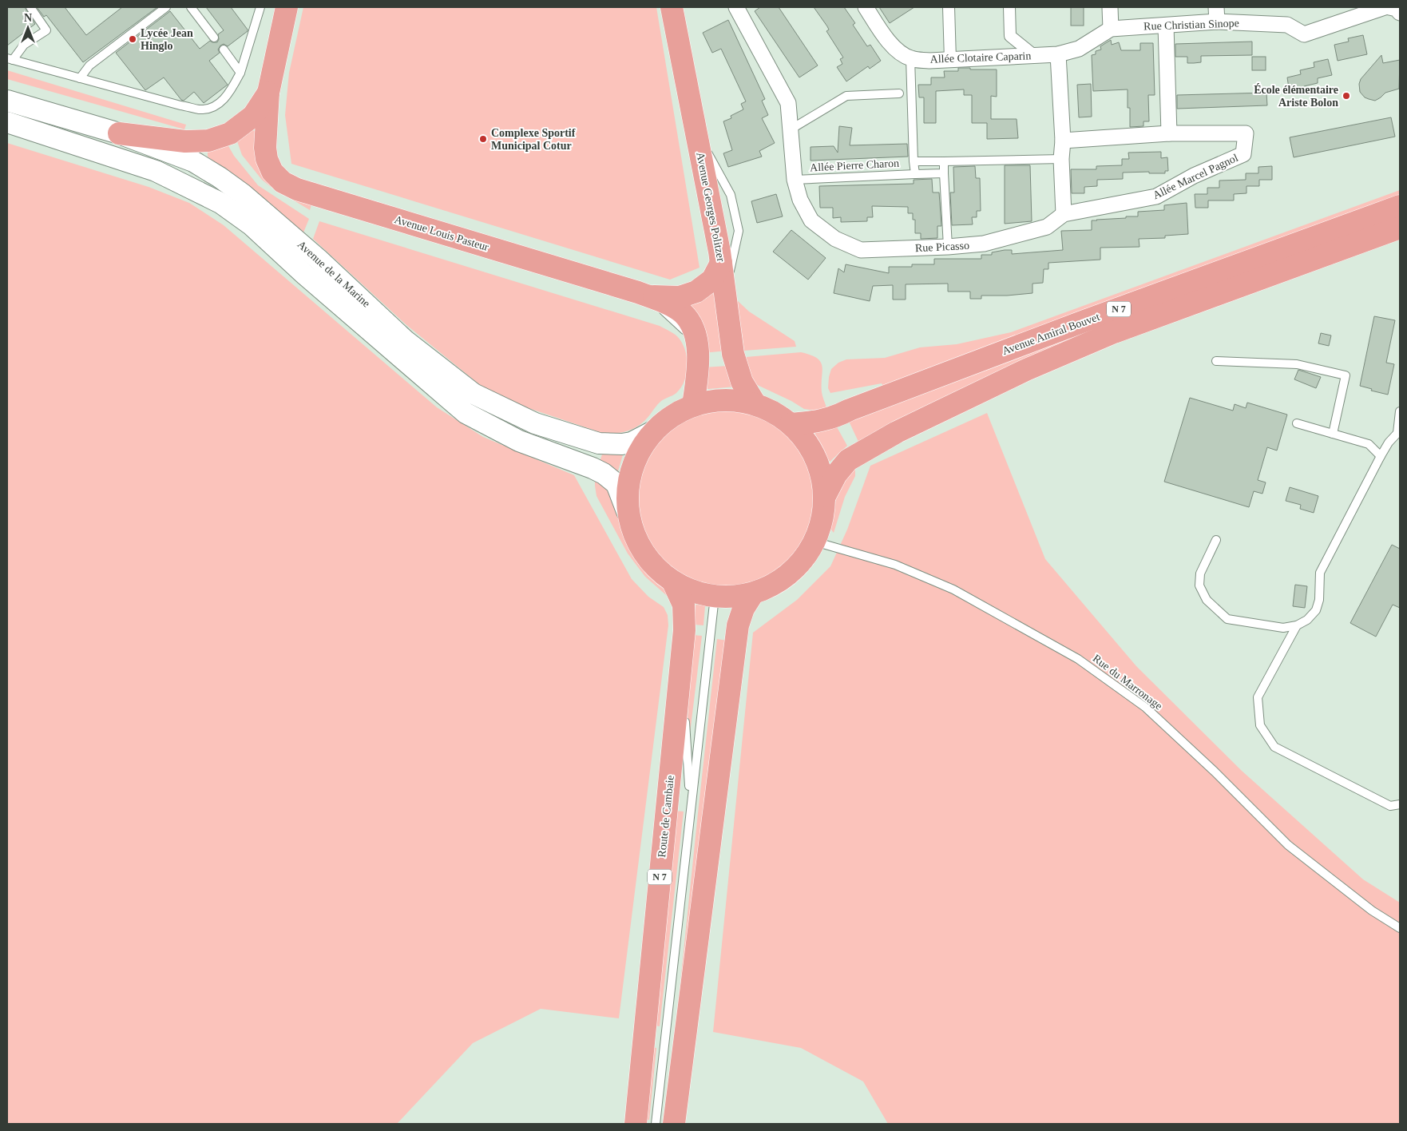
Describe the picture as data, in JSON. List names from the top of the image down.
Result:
{
  "streets": {
    "main road": [
      "Avenue Georges Politzer",
      "Avenue Louis Pasteur",
      "Avenue de la Marine",
      "N 7",
      "Avenue Amiral Bouvet",
      "Route de Cambaie"
    ],
    "street": [
      "Rue Christian Sinope",
      "Allée Clotaire Caparin",
      "Allée Marcel Pagnol",
      "Rue Picasso"
    ],
    "lane": ["Allée Pierre Charon", "Rue du Marronage"]
  },
  "crossings": [
    ["Allée Pierre Charon", "Rue Picasso"],
    ["Allée Marcel Pagnol", "Rue Picasso"]
  ],
  "places": ["Lycée Jean Hinglo", "École élémentaire Ariste Bolon", "Complexe Sportif Municipal Cotur"],
  "north": "top"
}
